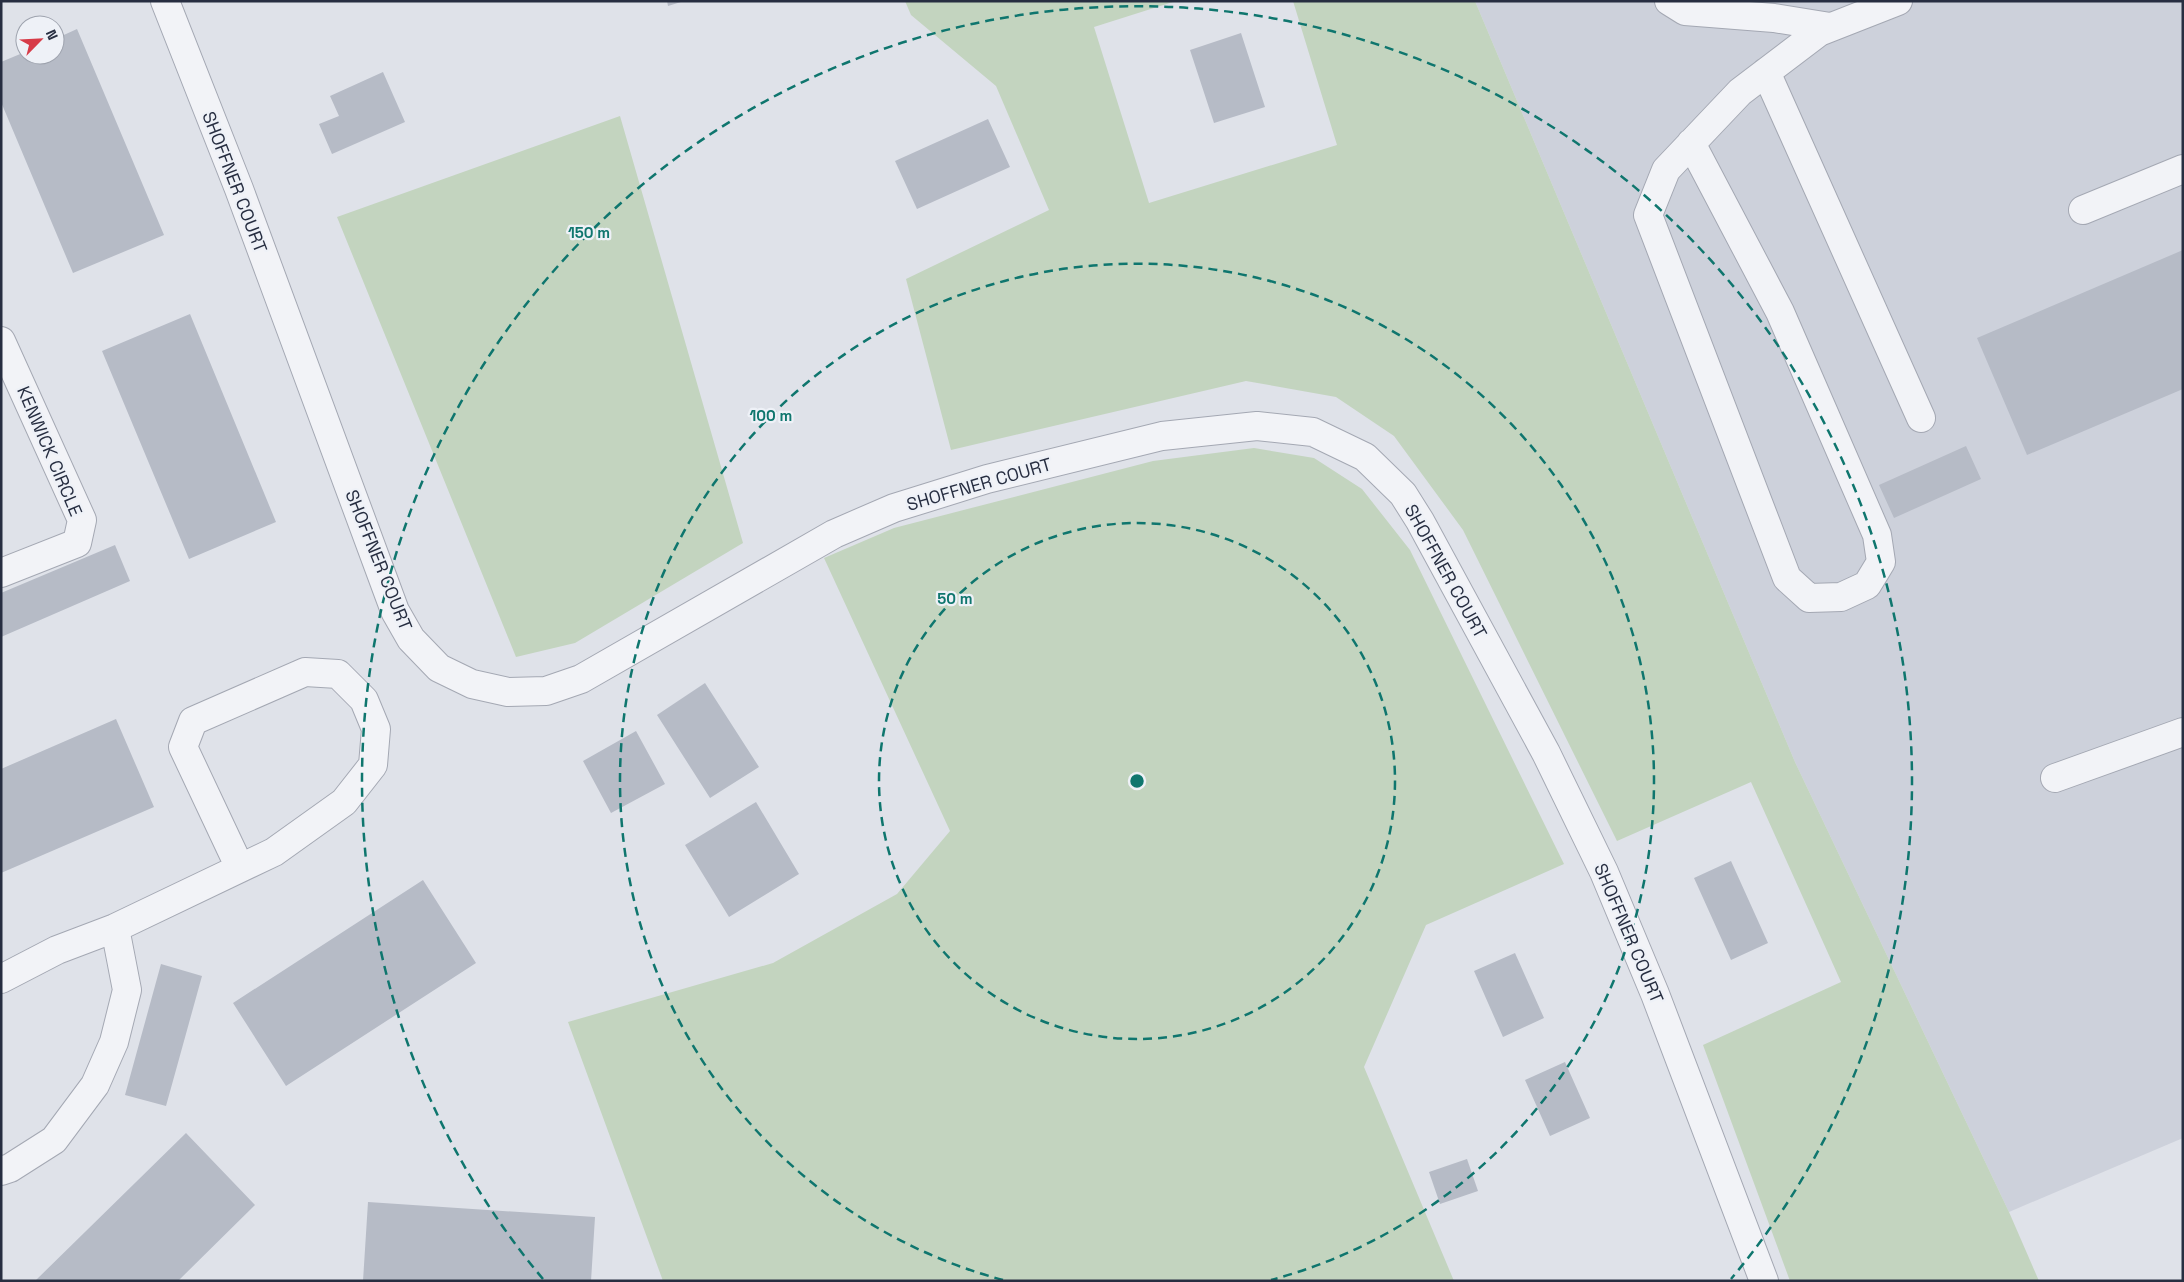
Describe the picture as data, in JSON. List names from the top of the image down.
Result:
{
  "streets": {
    "street": ["SHOFFNER COURT", "KENWICK CIRCLE"]
  },
  "north": "top right",
  "rings": ["150 m", "100 m", "50 m"]
}
